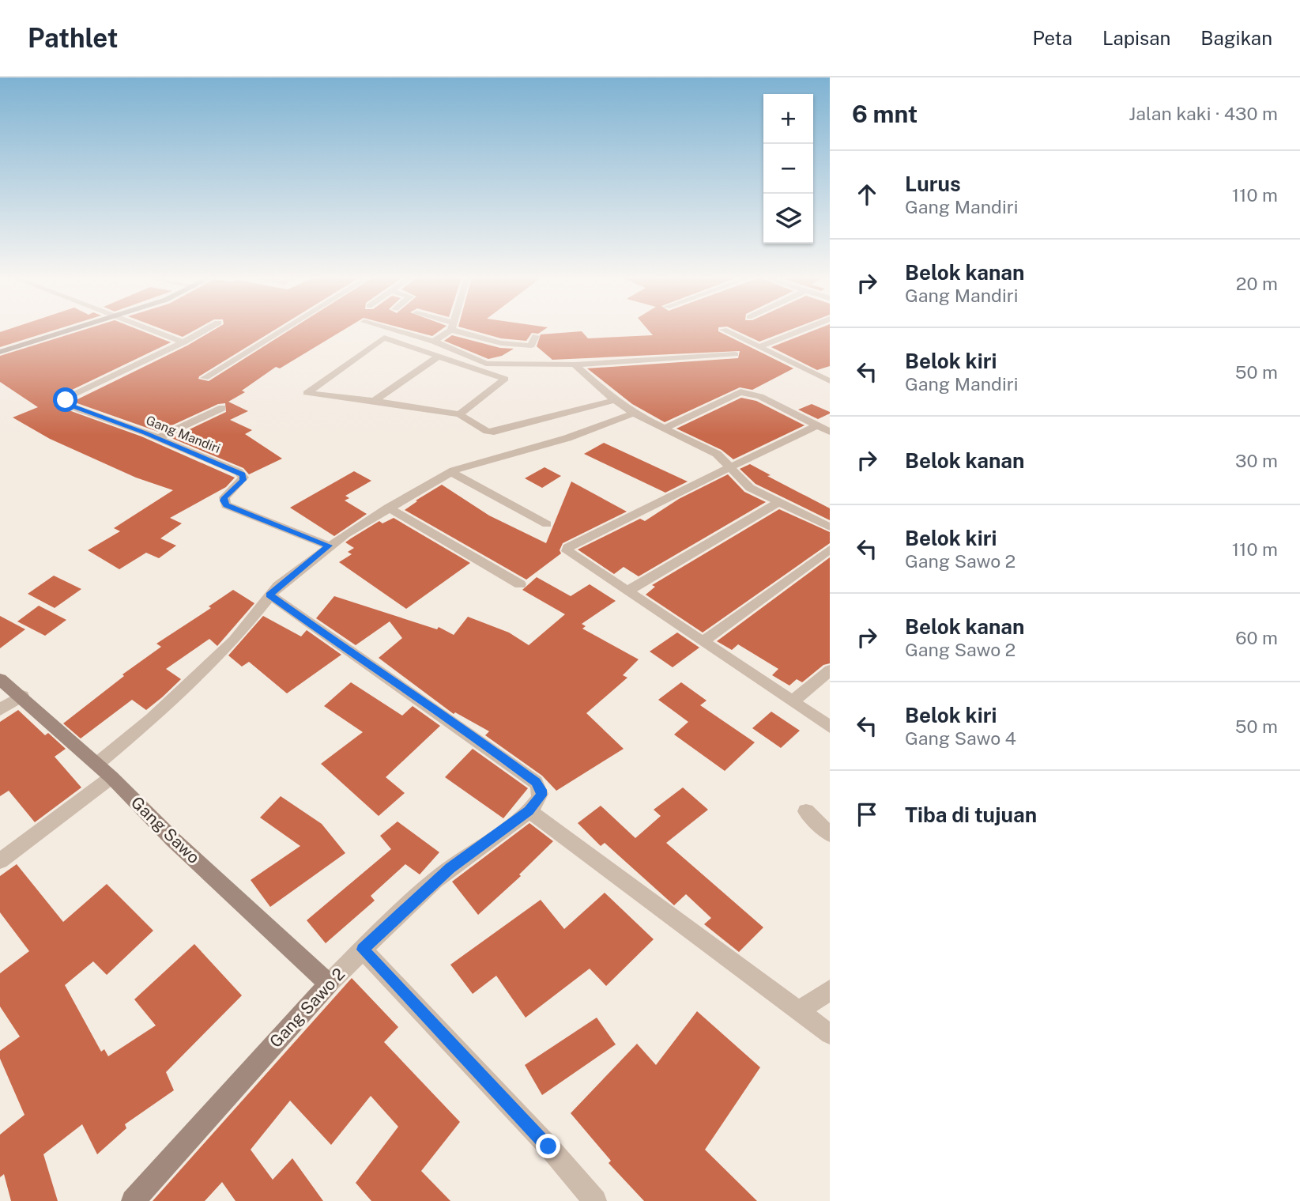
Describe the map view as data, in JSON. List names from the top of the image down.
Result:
{
  "streets": {
    "street": ["Gang Mandiri", "Gang Sawo", "Gang Sawo 2"]
  },
  "crossings": [
    ["Gang Sawo", "Gang Sawo 2"]
  ],
  "page": {
    "header": "Pathlet",
    "nav": ["Peta", "Lapisan", "Bagikan"],
    "heading": ["6 mnt", "Jalan kaki · 430 m"],
    "map_buttons": ["+", "−"],
    "list": [
      ["Lurus", "Gang Mandiri", "110 m"],
      ["Belok kanan", "Gang Mandiri", "20 m"],
      ["Belok kiri", "Gang Mandiri", "50 m"],
      ["Belok kanan", "30 m"],
      ["Belok kiri", "Gang Sawo 2", "110 m"],
      ["Belok kanan", "Gang Sawo 2", "60 m"],
      ["Belok kiri", "Gang Sawo 4", "50 m"],
      "Tiba di tujuan"
    ]
  }
}
